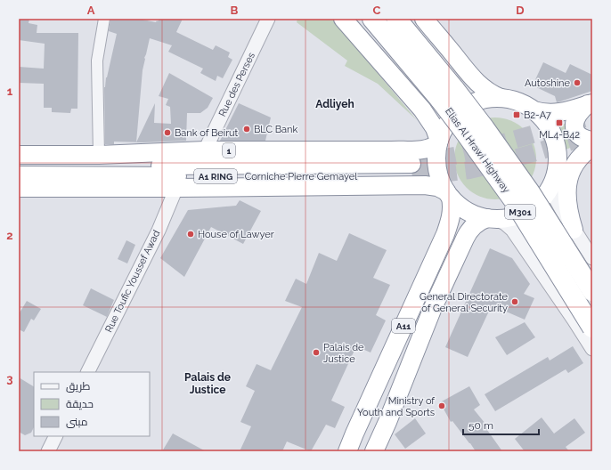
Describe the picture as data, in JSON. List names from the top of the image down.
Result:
{
  "streets": {
    "highway": [
      "1",
      "Elias Al Hrawi Highway",
      "A1 RING",
      "Corniche Pierre Gemayel",
      "M301",
      "A11"
    ],
    "street": ["Rue des Perses", "Rue Toufic Youssef Awad"]
  },
  "crossings": [
    ["Rue des Perses", "1"],
    ["1", "Corniche Pierre Gemayel"],
    ["1", "A11"],
    ["Elias Al Hrawi Highway", "M301"]
  ],
  "districts": ["Adliyeh", "Palais de Justice"],
  "places": {
    "other": [
      "Autoshine",
      "BLC Bank",
      "Bank of Beirut",
      "House of Lawyer",
      "General Directorate of General Security",
      "Palais de Justice",
      "Ministry of Youth and Sports"
    ],
    "transit": ["B2-A7", "ML4-B42"]
  },
  "legend": ["طريق", "حديقة", "مبنى"],
  "scale_bar": "50 m",
  "grid": {
    "columns": [
      "A",
      "B",
      "C",
      "D"
    ],
    "rows": ["1", "2", "3"]
  }
}
